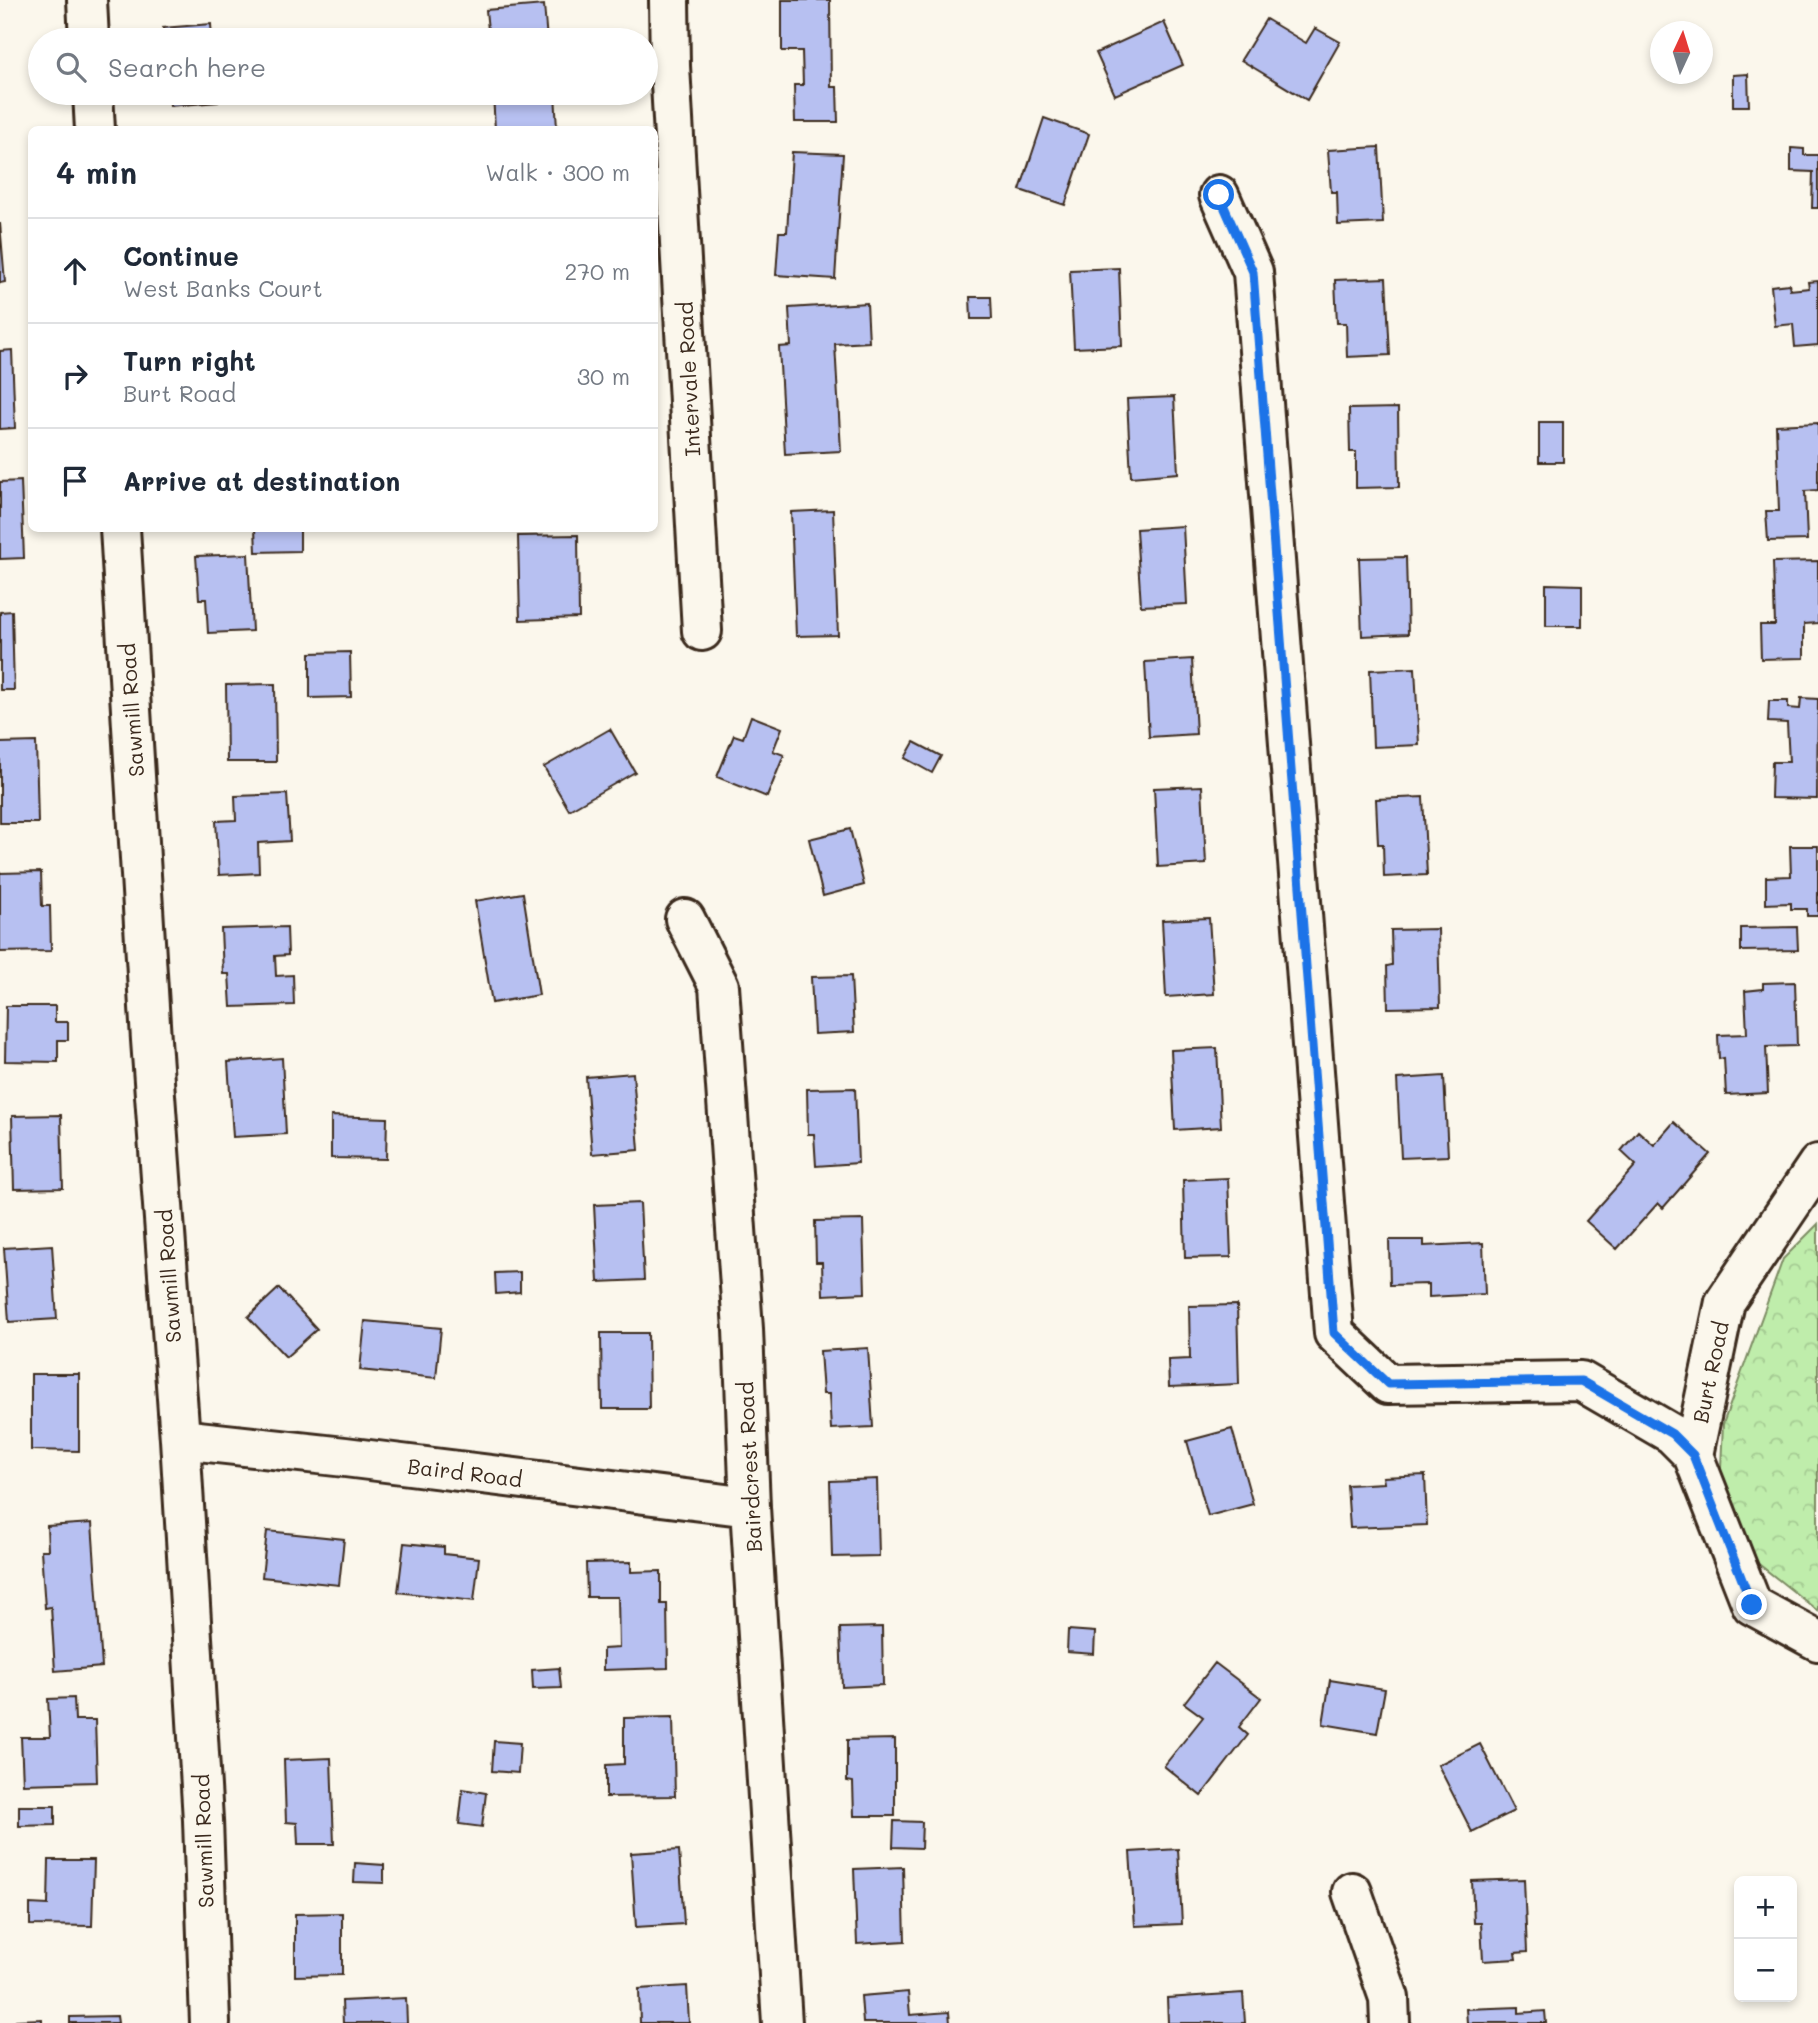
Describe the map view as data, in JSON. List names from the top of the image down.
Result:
{
  "streets": {
    "street": [
      "Intervale Road",
      "Sawmill Road",
      "Burt Road",
      "Bairdcrest Road",
      "Baird Road"
    ]
  },
  "crossings": [
    ["Sawmill Road", "Baird Road"],
    ["Bairdcrest Road", "Baird Road"]
  ],
  "north": "top",
  "page": {
    "search": "Search here",
    "heading": ["4 min", "Walk · 300 m"],
    "list": [
      ["Continue", "West Banks Court", "270 m"],
      ["Turn right", "Burt Road", "30 m"],
      "Arrive at destination"
    ],
    "map_buttons": ["+", "−"]
  }
}
